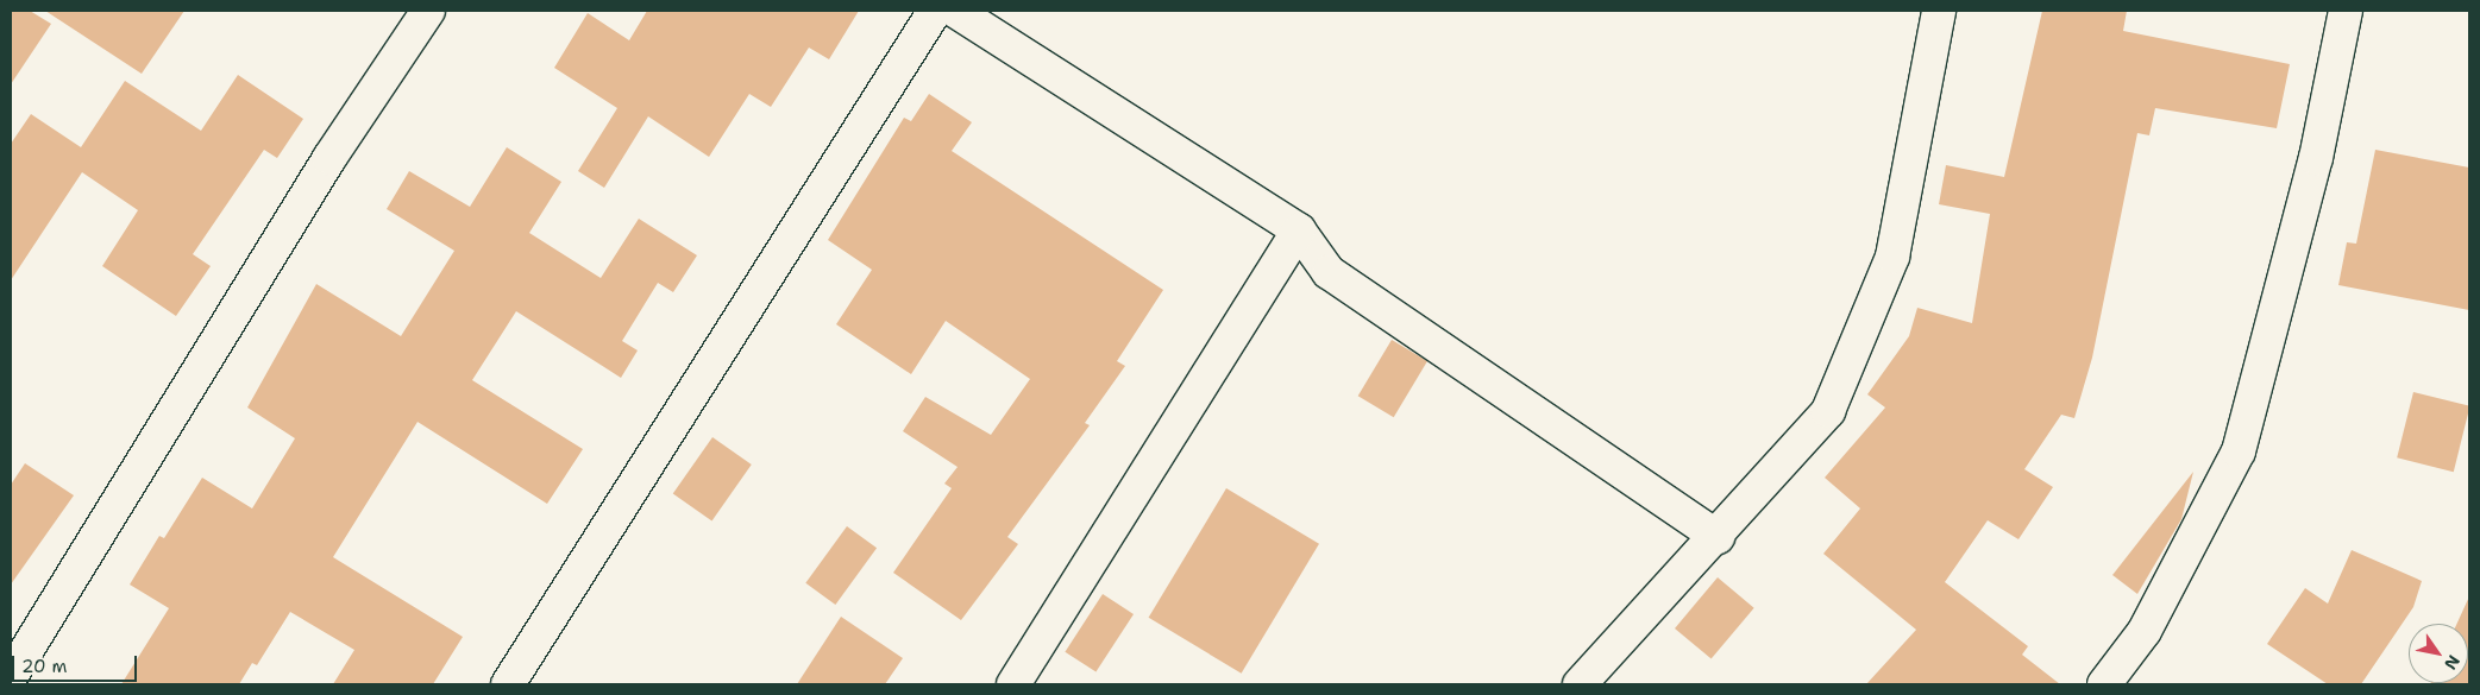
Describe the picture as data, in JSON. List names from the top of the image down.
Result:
{
  "scale_bar": "20 m",
  "north": "bottom right"
}
